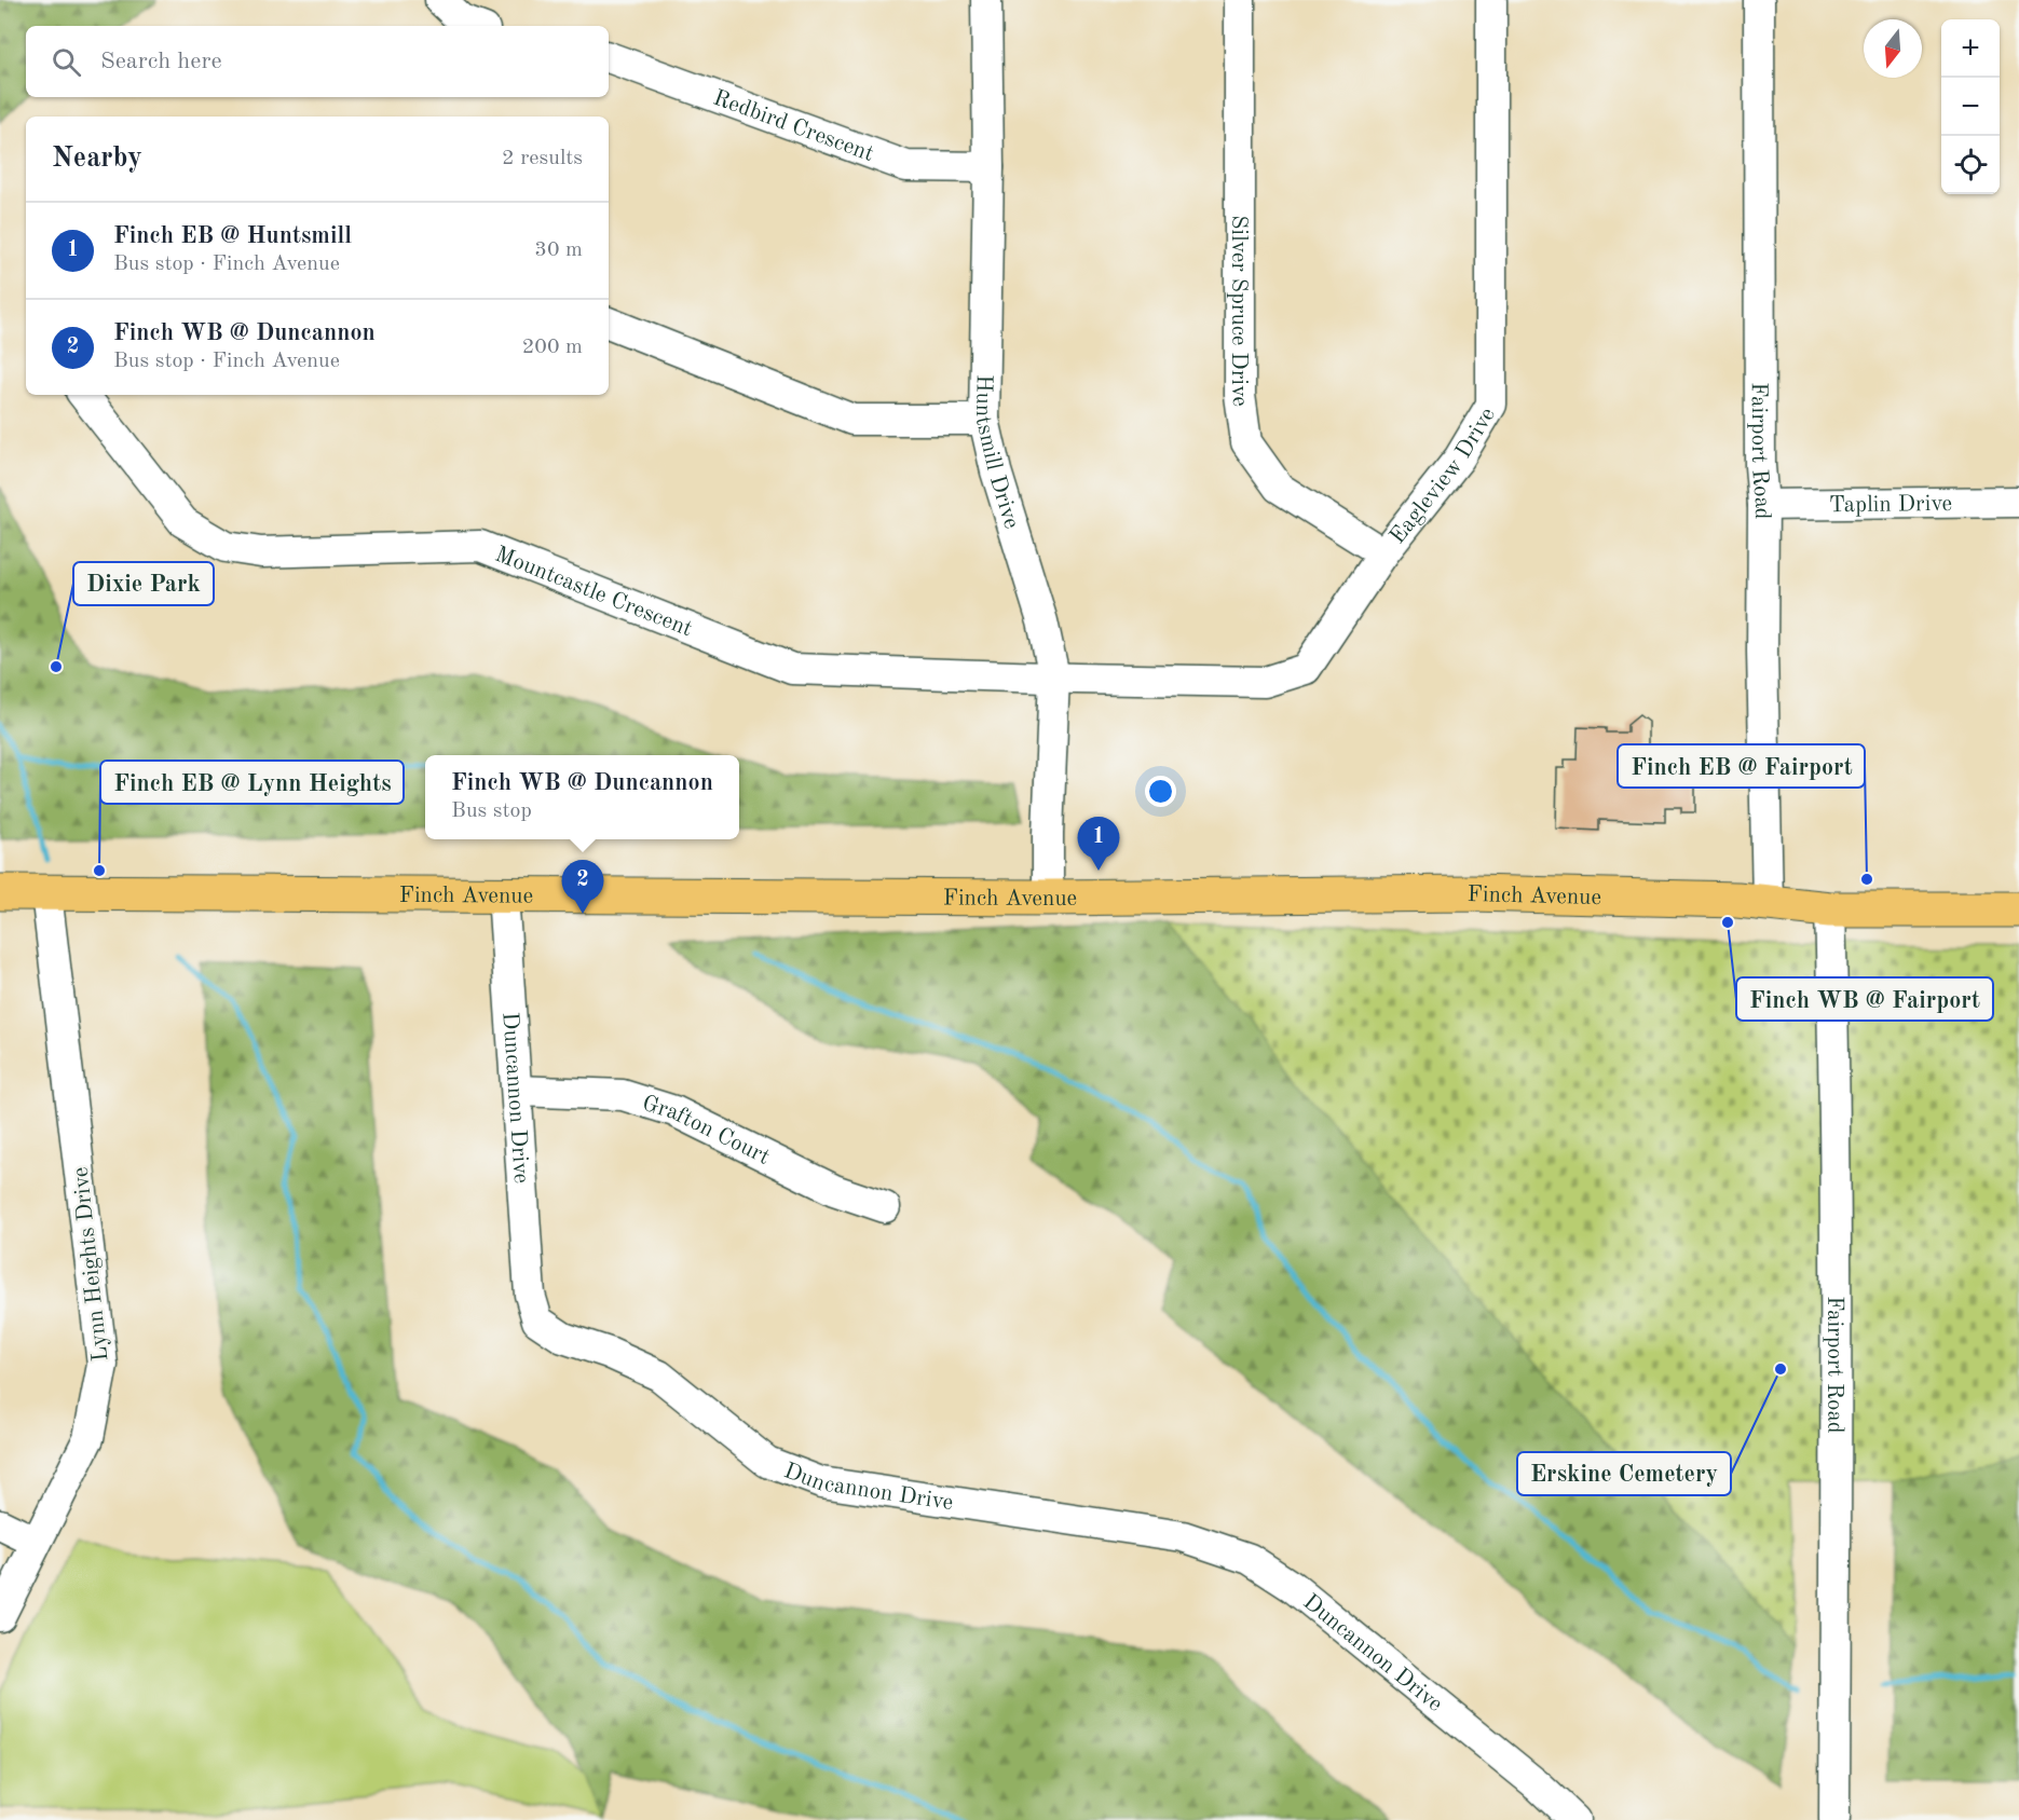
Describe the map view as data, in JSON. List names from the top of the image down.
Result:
{
  "streets": {
    "main road": ["Finch Avenue"],
    "street": [
      "Redbird Crescent",
      "Silver Spruce Drive",
      "Huntsmill Drive",
      "Fairport Road",
      "Eagleview Drive",
      "Taplin Drive",
      "Mountcastle Crescent",
      "Duncannon Drive",
      "Grafton Court",
      "Lynn Heights Drive"
    ]
  },
  "crossings": [
    ["Redbird Crescent", "Huntsmill Drive"],
    ["Silver Spruce Drive", "Eagleview Drive"],
    ["Huntsmill Drive", "Eagleview Drive"],
    ["Huntsmill Drive", "Mountcastle Crescent"],
    ["Huntsmill Drive", "Finch Avenue"],
    ["Fairport Road", "Taplin Drive"],
    ["Fairport Road", "Finch Avenue"],
    ["Eagleview Drive", "Mountcastle Crescent"],
    ["Finch Avenue", "Duncannon Drive"],
    ["Finch Avenue", "Lynn Heights Drive"],
    ["Duncannon Drive", "Grafton Court"]
  ],
  "places": [
    "Dixie Park",
    "Finch EB @ Lynn Heights",
    "Finch EB @ Fairport",
    "Finch WB @ Fairport",
    "Erskine Cemetery"
  ],
  "north": "bottom",
  "page": {
    "map_buttons": ["+", "−"],
    "search": "Search here",
    "heading": ["Nearby", "2 results"],
    "list": [
      {
        "mark": "1",
        "name": "Finch EB @ Huntsmill",
        "note": "Bus stop · Finch Avenue",
        "value": "30 m"
      },
      {
        "mark": "2",
        "name": "Finch WB @ Duncannon",
        "note": "Bus stop · Finch Avenue",
        "value": "200 m"
      }
    ],
    "popup": ["Finch WB @ Duncannon", "Bus stop"],
    "pins": ["1", "2"]
  }
}
